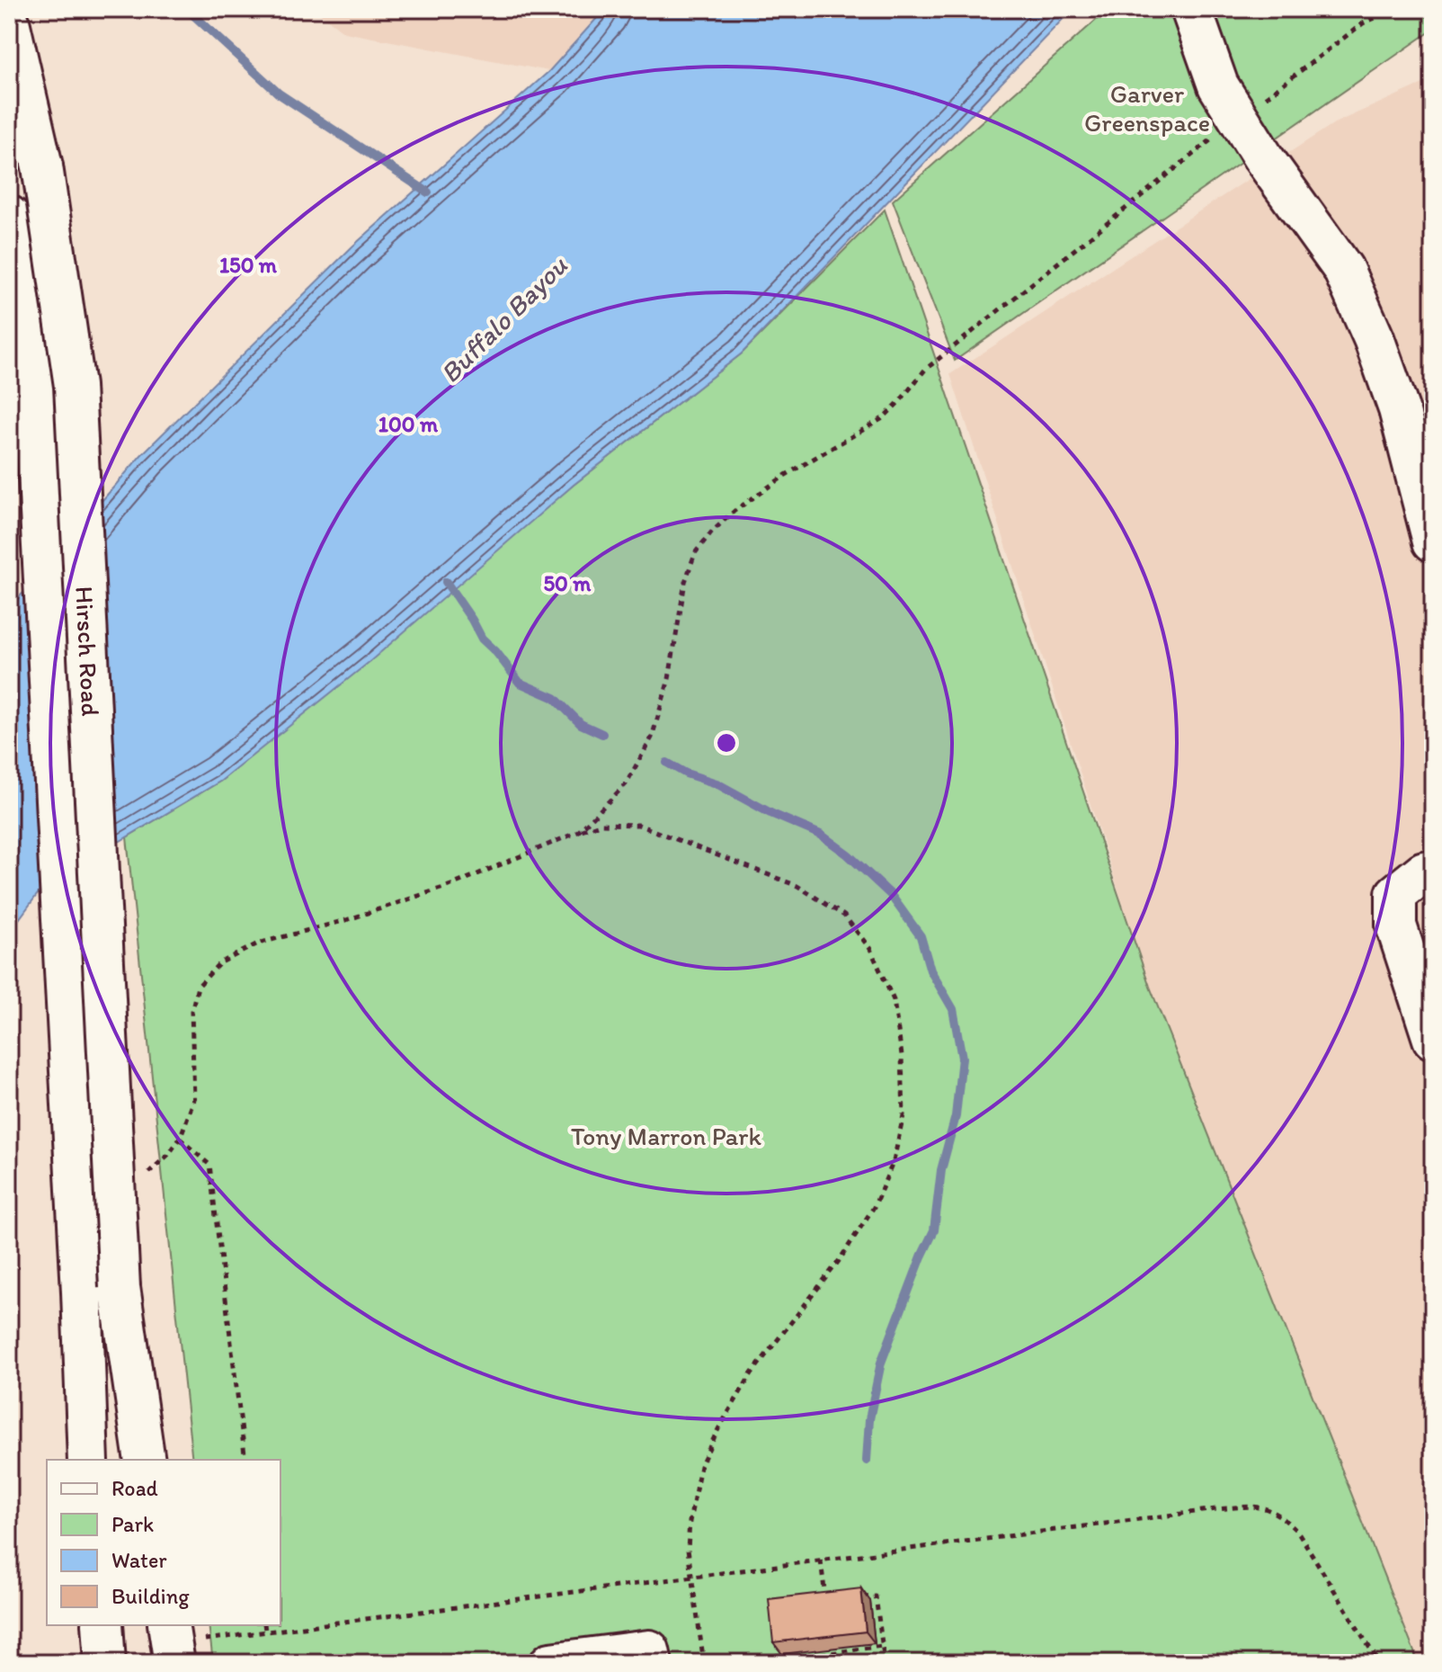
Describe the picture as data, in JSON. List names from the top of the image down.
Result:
{
  "streets": {
    "main road": ["Hirsch Road"]
  },
  "water": ["Buffalo Bayou"],
  "parks": ["Garver Greenspace", "Tony Marron Park"],
  "legend": [
    "Road",
    "Park",
    "Water",
    "Building"
  ],
  "rings": ["150 m", "100 m", "50 m"]
}
